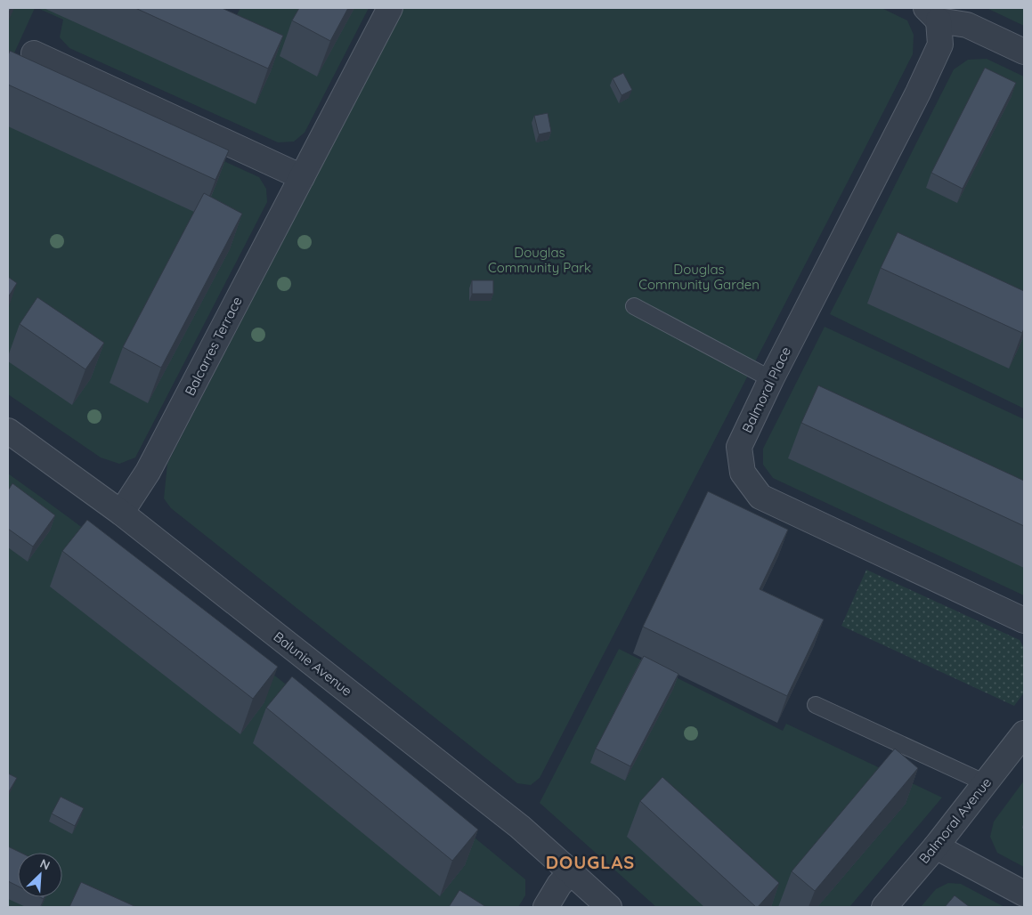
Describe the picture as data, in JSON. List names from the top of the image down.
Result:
{
  "streets": {
    "street": [
      "Balcarres Terrace",
      "Balmoral Place",
      "Balunie Avenue",
      "Balmoral Avenue"
    ]
  },
  "crossings": [
    ["Balcarres Terrace", "Balunie Avenue"]
  ],
  "districts": ["DOUGLAS"],
  "parks": ["Douglas Community Park", "Douglas Community Garden"],
  "north": "top right"
}
